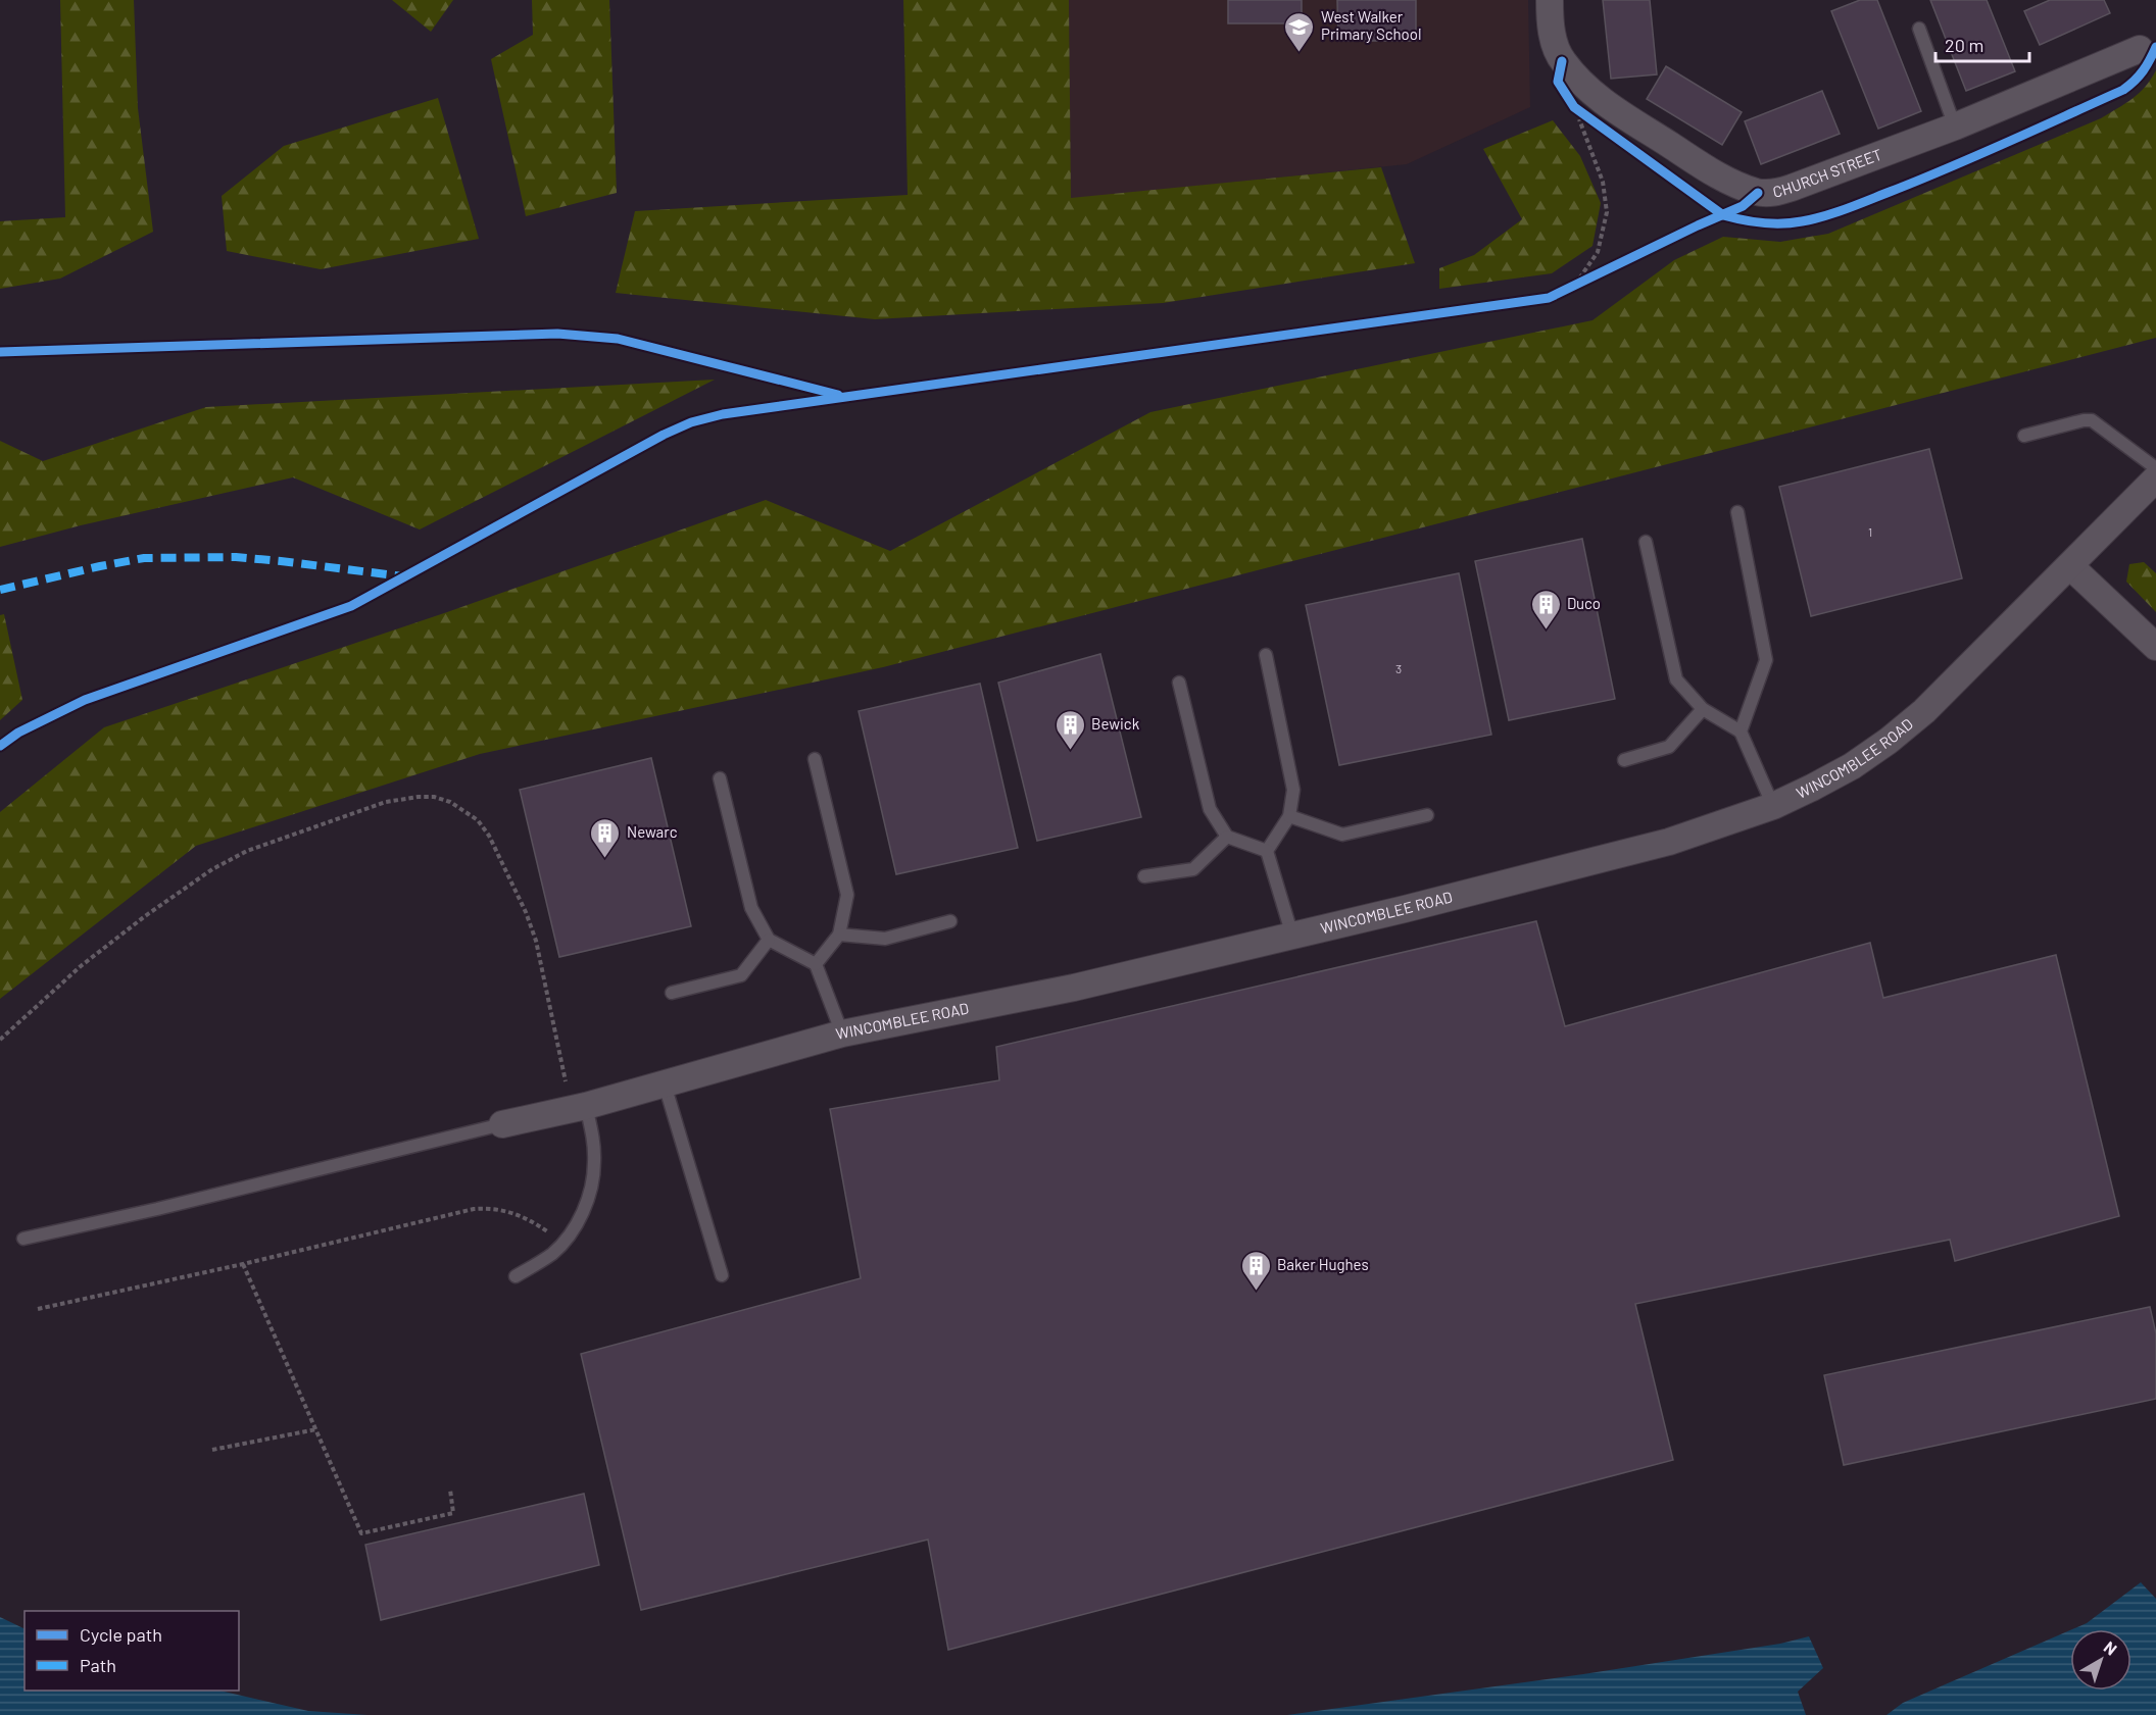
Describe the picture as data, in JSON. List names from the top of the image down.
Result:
{
  "streets": {
    "street": ["CHURCH STREET", "WINCOMBLEE ROAD"]
  },
  "places": {
    "school or university": ["West Walker Primary School"],
    "building": [
      "Duco",
      "Bewick",
      "Newarc",
      "Baker Hughes"
    ]
  },
  "house_numbers": ["1", "3"],
  "legend": ["Cycle path", "Path"],
  "scale_bar": "20 m",
  "north": "top right"
}
